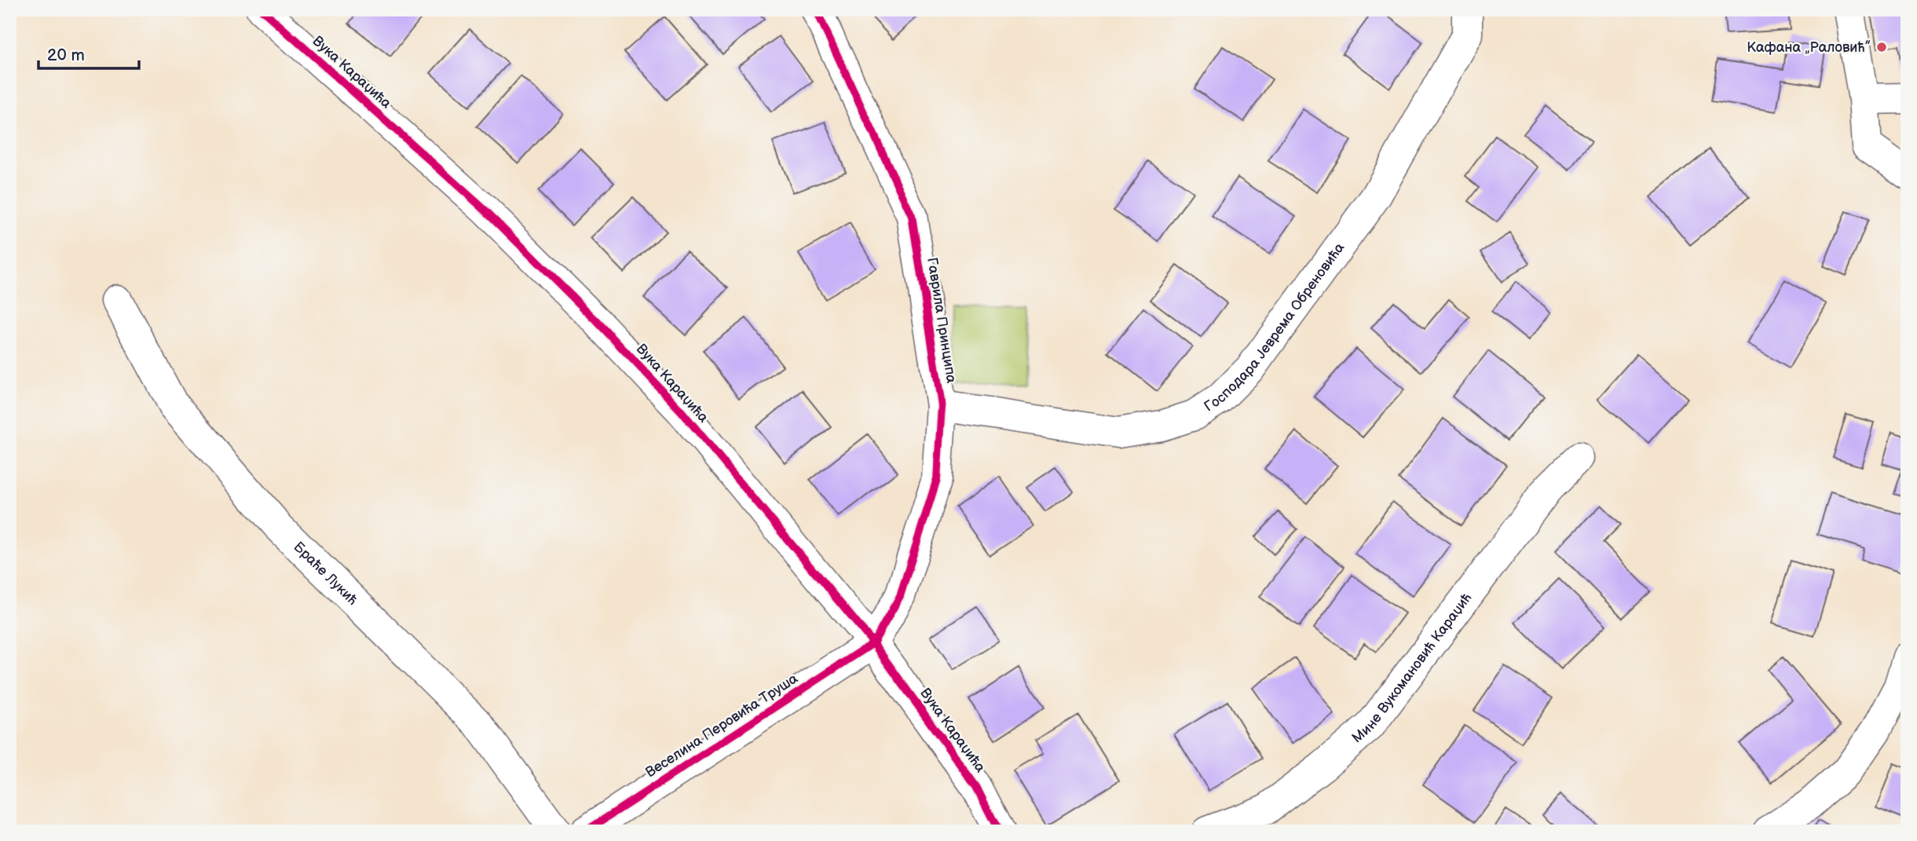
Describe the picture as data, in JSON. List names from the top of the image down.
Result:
{
  "streets": {
    "street": [
      "Вука Караџића",
      "Гаврила Принципа",
      "Господара Јеврема Обреновића",
      "Браће Лукић",
      "Мине Вукомановић Караџић",
      "Веселина Перовића Труша"
    ]
  },
  "crossings": [
    ["Вука Караџића", "Гаврила Принципа"],
    ["Вука Караџића", "Веселина Перовића Труша"],
    ["Гаврила Принципа", "Господара Јеврема Обреновића"],
    ["Гаврила Принципа", "Веселина Перовића Труша"]
  ],
  "places": ["Кафана „Раловић”"],
  "scale_bar": "20 m"
}
